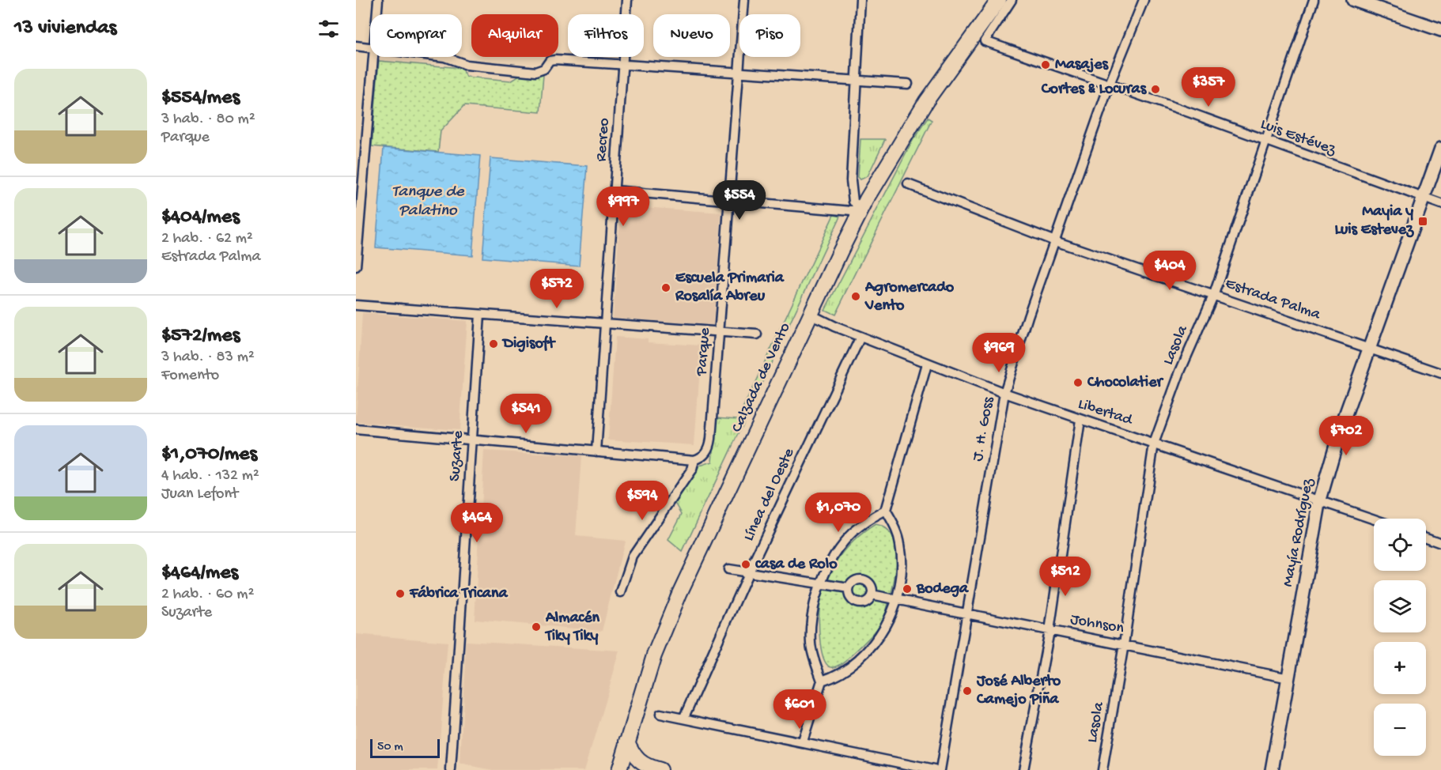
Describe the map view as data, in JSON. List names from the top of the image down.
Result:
{
  "streets": {
    "main road": ["Calzada de Vento", "Mayía Rodríguez"],
    "street": [
      "Luis Estévez",
      "Recreo",
      "Estrada Palma",
      "Lasola",
      "Parque",
      "Libertad",
      "J. H. Goss",
      "Suzarte",
      "Línea del Oeste",
      "Johnson"
    ]
  },
  "crossings": [
    ["Luis Estévez", "Lasola"],
    ["Luis Estévez", "J. H. Goss"],
    ["Luis Estévez", "Mayía Rodríguez"],
    ["Estrada Palma", "Lasola"],
    ["Estrada Palma", "J. H. Goss"],
    ["Estrada Palma", "Mayía Rodríguez"],
    ["Lasola", "Libertad"],
    ["Lasola", "Johnson"],
    ["Calzada de Vento", "Libertad"],
    ["Libertad", "J. H. Goss"],
    ["Libertad", "Línea del Oeste"],
    ["Libertad", "Mayía Rodríguez"],
    ["J. H. Goss", "Johnson"],
    ["Mayía Rodríguez", "Johnson"]
  ],
  "water": ["Tanque de Palatino"],
  "places": {
    "other": [
      "Masajes",
      "Cortes & Locuras",
      "Escuela Primaria Rosalía Abreu",
      "Agromercado Vento",
      "Digisoft",
      "Chocolatier",
      "casa de Rolo",
      "Bodega",
      "Fábrica Tricana",
      "Almacén Tiky Tiky",
      "José Alberto Camejo Piña"
    ],
    "transit": ["Mayia y Luis Estevez"]
  },
  "scale_bar": "50 m",
  "page": {
    "heading": "13 viviendas",
    "chip": [
      "Comprar",
      "Alquilar",
      "Filtros",
      "Nuevo",
      "Piso"
    ],
    "list": [
      {
        "name": "$554/mes",
        "note": "3 hab. · 80 m² · Parque"
      },
      {
        "name": "$404/mes",
        "note": "2 hab. · 62 m² · Estrada Palma"
      },
      {
        "name": "$572/mes",
        "note": "3 hab. · 83 m² · Fomento"
      },
      {
        "name": "$1,070/mes",
        "note": "4 hab. · 132 m² · Juan Lefont"
      },
      {
        "name": "$464/mes",
        "note": "2 hab. · 60 m² · Suzarte"
      }
    ],
    "price": [
      "$357",
      "$554",
      "$997",
      "$404",
      "$572",
      "$969",
      "$541",
      "$702",
      "$594",
      "$1,070",
      "$464",
      "$512",
      "$601"
    ],
    "map_buttons": ["+", "−"],
    "scale": "50 m"
  }
}
